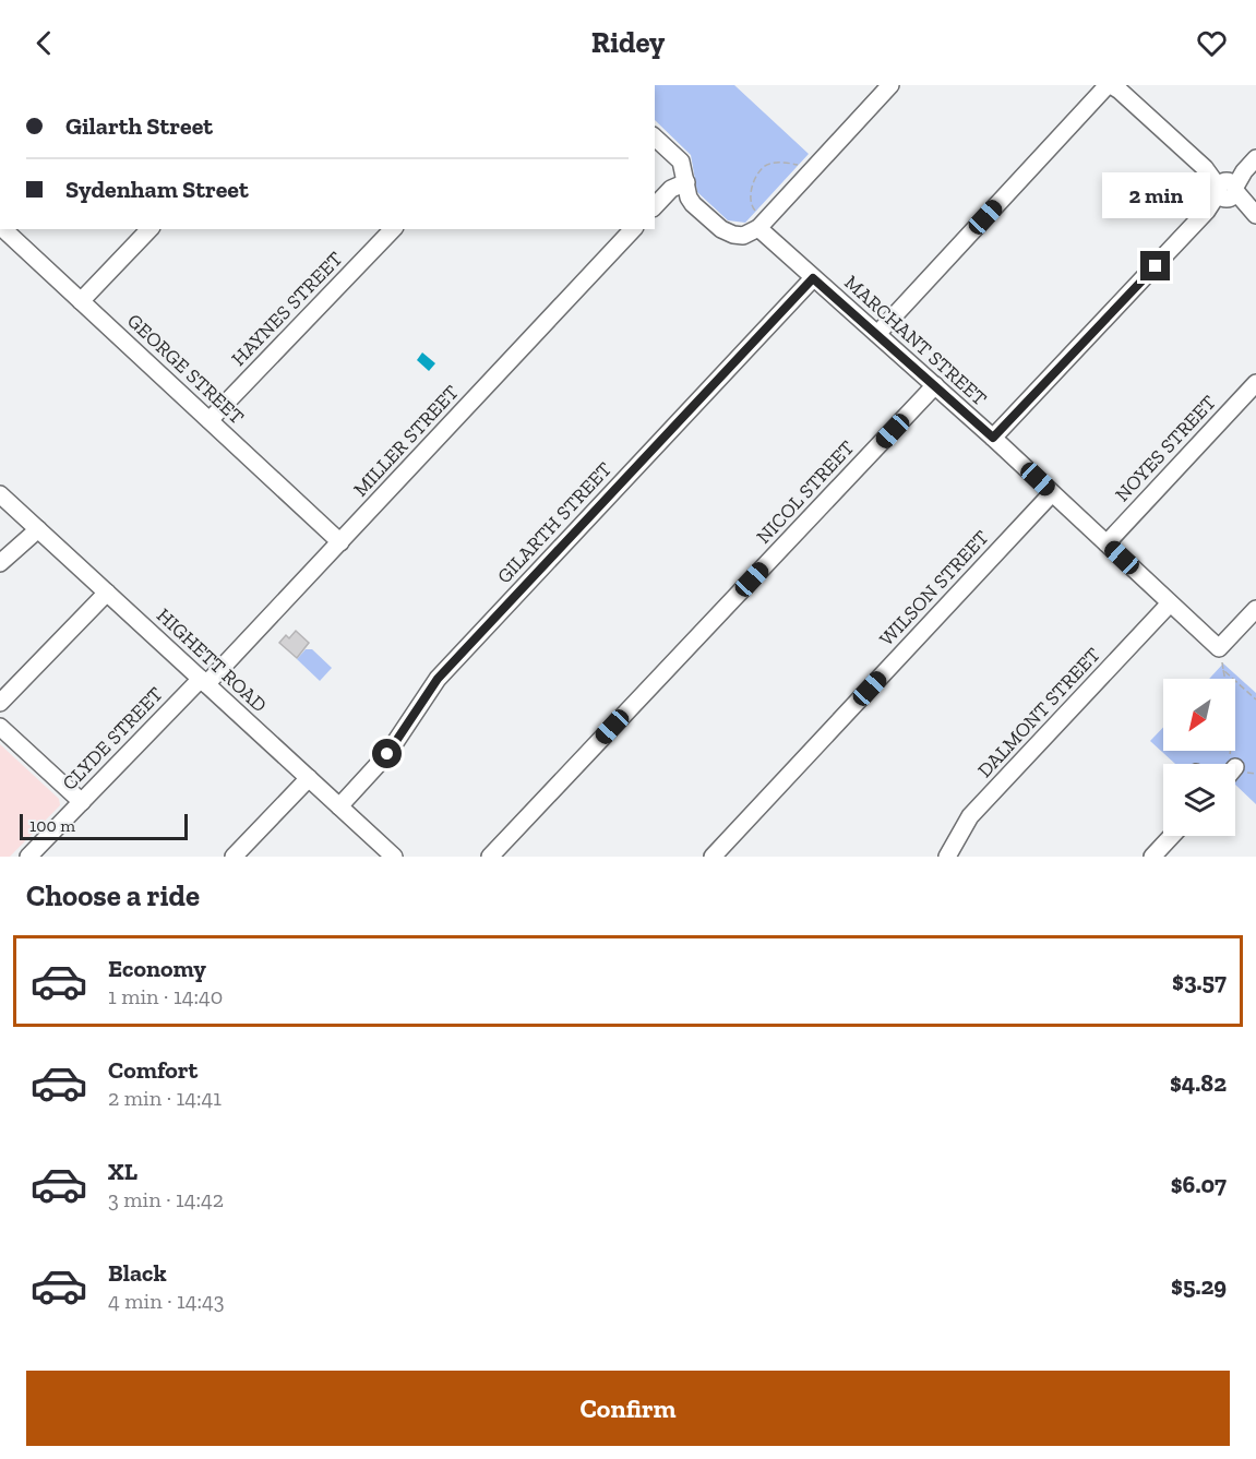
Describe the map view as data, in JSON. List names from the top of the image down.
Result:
{
  "streets": {
    "street": [
      "HAYNES STREET",
      "MARCHANT STREET",
      "GEORGE STREET",
      "MILLER STREET",
      "NOYES STREET",
      "NICOL STREET",
      "GILARTH STREET",
      "WILSON STREET",
      "HIGHETT ROAD",
      "DALMONT STREET",
      "CLYDE STREET"
    ]
  },
  "crossings": [
    ["HAYNES STREET", "GEORGE STREET"],
    ["MARCHANT STREET", "NOYES STREET"],
    ["MARCHANT STREET", "NICOL STREET"],
    ["MARCHANT STREET", "GILARTH STREET"],
    ["MARCHANT STREET", "WILSON STREET"],
    ["MARCHANT STREET", "DALMONT STREET"],
    ["GEORGE STREET", "MILLER STREET"],
    ["MILLER STREET", "HIGHETT ROAD"],
    ["MILLER STREET", "CLYDE STREET"],
    ["GILARTH STREET", "HIGHETT ROAD"],
    ["HIGHETT ROAD", "CLYDE STREET"]
  ],
  "scale_bar": "100 m",
  "north": "bottom left",
  "page": {
    "header": "Ridey",
    "banner": ["Gilarth Street", "Sydenham Street"],
    "bubble": "2 min",
    "scale": "100 m",
    "heading": "Choose a ride",
    "list": [
      {
        "name": "Economy",
        "note": "1 min · 14:40",
        "value": "$3.57"
      },
      {
        "name": "Comfort",
        "note": "2 min · 14:41",
        "value": "$4.82"
      },
      {
        "name": "XL",
        "note": "3 min · 14:42",
        "value": "$6.07"
      },
      {
        "name": "Black",
        "note": "4 min · 14:43",
        "value": "$5.29"
      }
    ],
    "buttons": "Confirm"
  }
}
